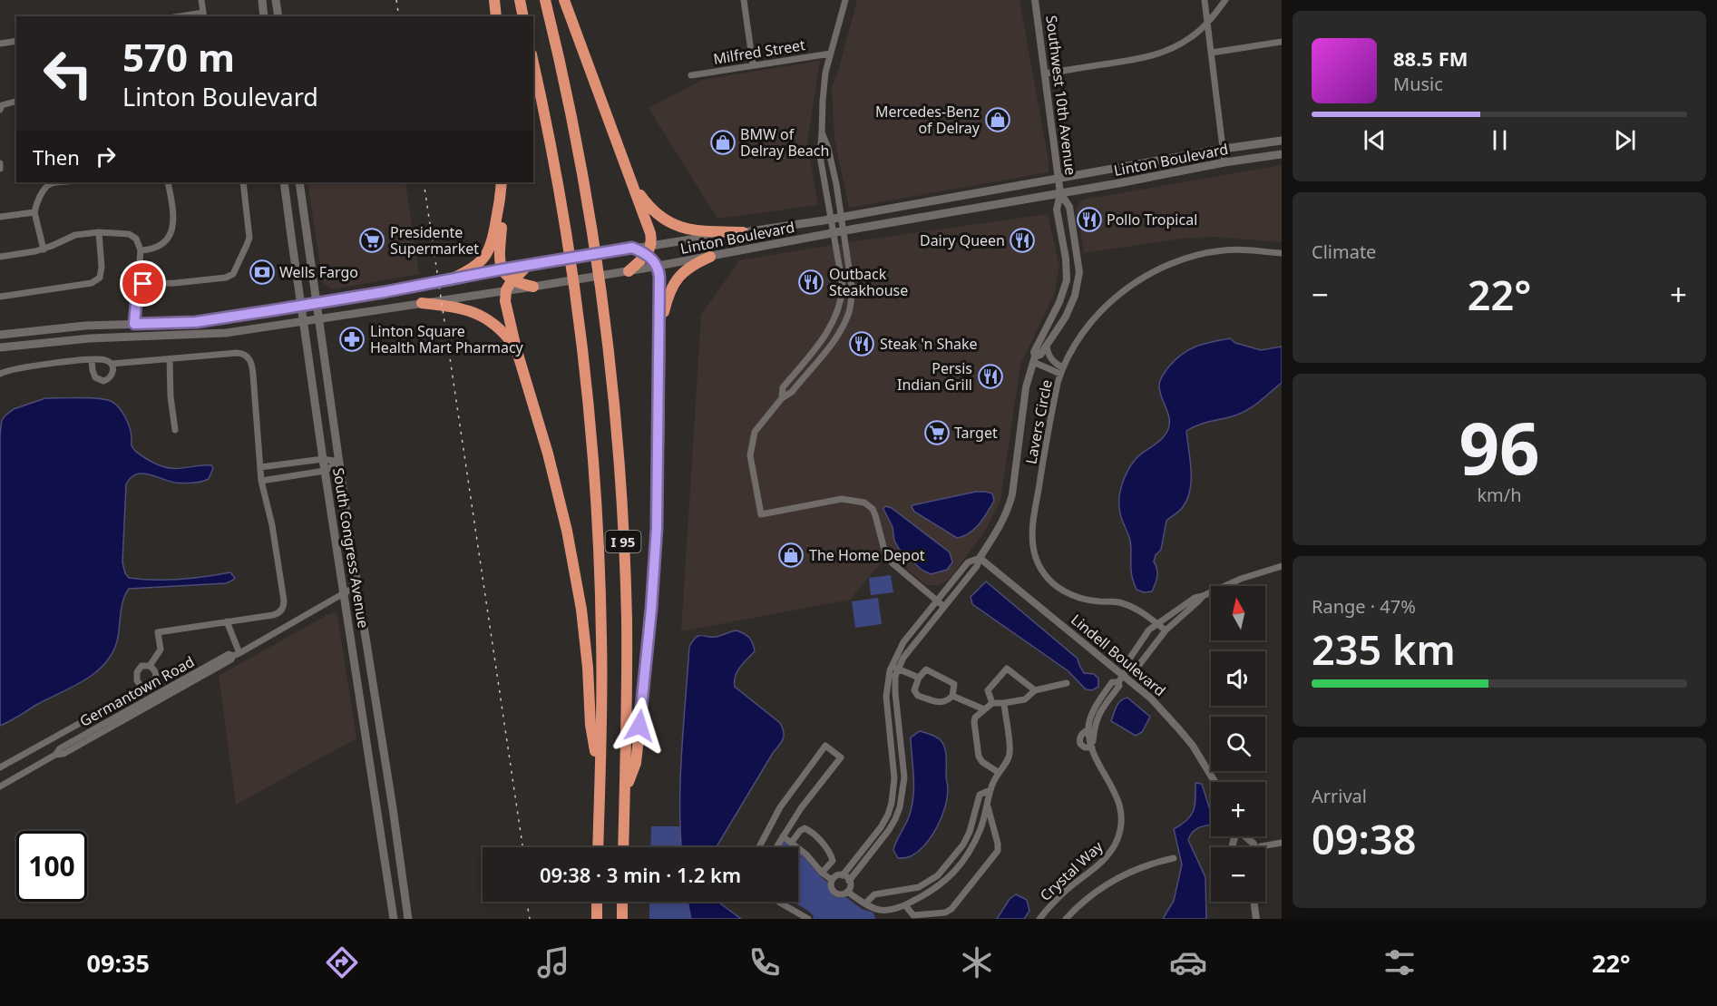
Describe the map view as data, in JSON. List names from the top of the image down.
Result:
{
  "streets": {
    "highway": ["I 95"],
    "main road": ["Linton Boulevard", "South Congress Avenue"],
    "street": [
      "Milfred Street",
      "Southwest 10th Avenue",
      "Lavers Circle",
      "Lindell Boulevard",
      "Germantown Road",
      "Crystal Way"
    ]
  },
  "crossings": [
    ["Southwest 10th Avenue", "Linton Boulevard"],
    ["Southwest 10th Avenue", "Lindell Boulevard"],
    ["Linton Boulevard", "South Congress Avenue"],
    ["South Congress Avenue", "Germantown Road"],
    ["Lindell Boulevard", "Crystal Way"]
  ],
  "places": {
    "shop": ["Mercedes-Benz of Delray", "BMW of Delray Beach", "The Home Depot"],
    "restaurant": [
      "Pollo Tropical",
      "Dairy Queen",
      "Outback Steakhouse",
      "Steak 'n Shake",
      "Persis Indian Grill"
    ],
    "supermarket": ["Presidente Supermarket", "Target"],
    "bank": ["Wells Fargo"],
    "pharmacy": ["Linton Square Health Mart Pharmacy"]
  },
  "north": "top",
  "page": {
    "turn": ["570 m", "Linton Boulevard"],
    "song": ["88.5 FM", "Music"],
    "then": "Then",
    "tile": [
      "Climate",
      ["96", "km/h"],
      ["Range · 47%", "235 km"],
      ["Arrival", "09:38"]
    ],
    "heat": ["−", "22°", "+"],
    "map_buttons": ["+", "−"],
    "limit": "100",
    "trip": "09:38 · 3 min · 1.2 km",
    "tabs": ["09:35", "22°"]
  }
}
